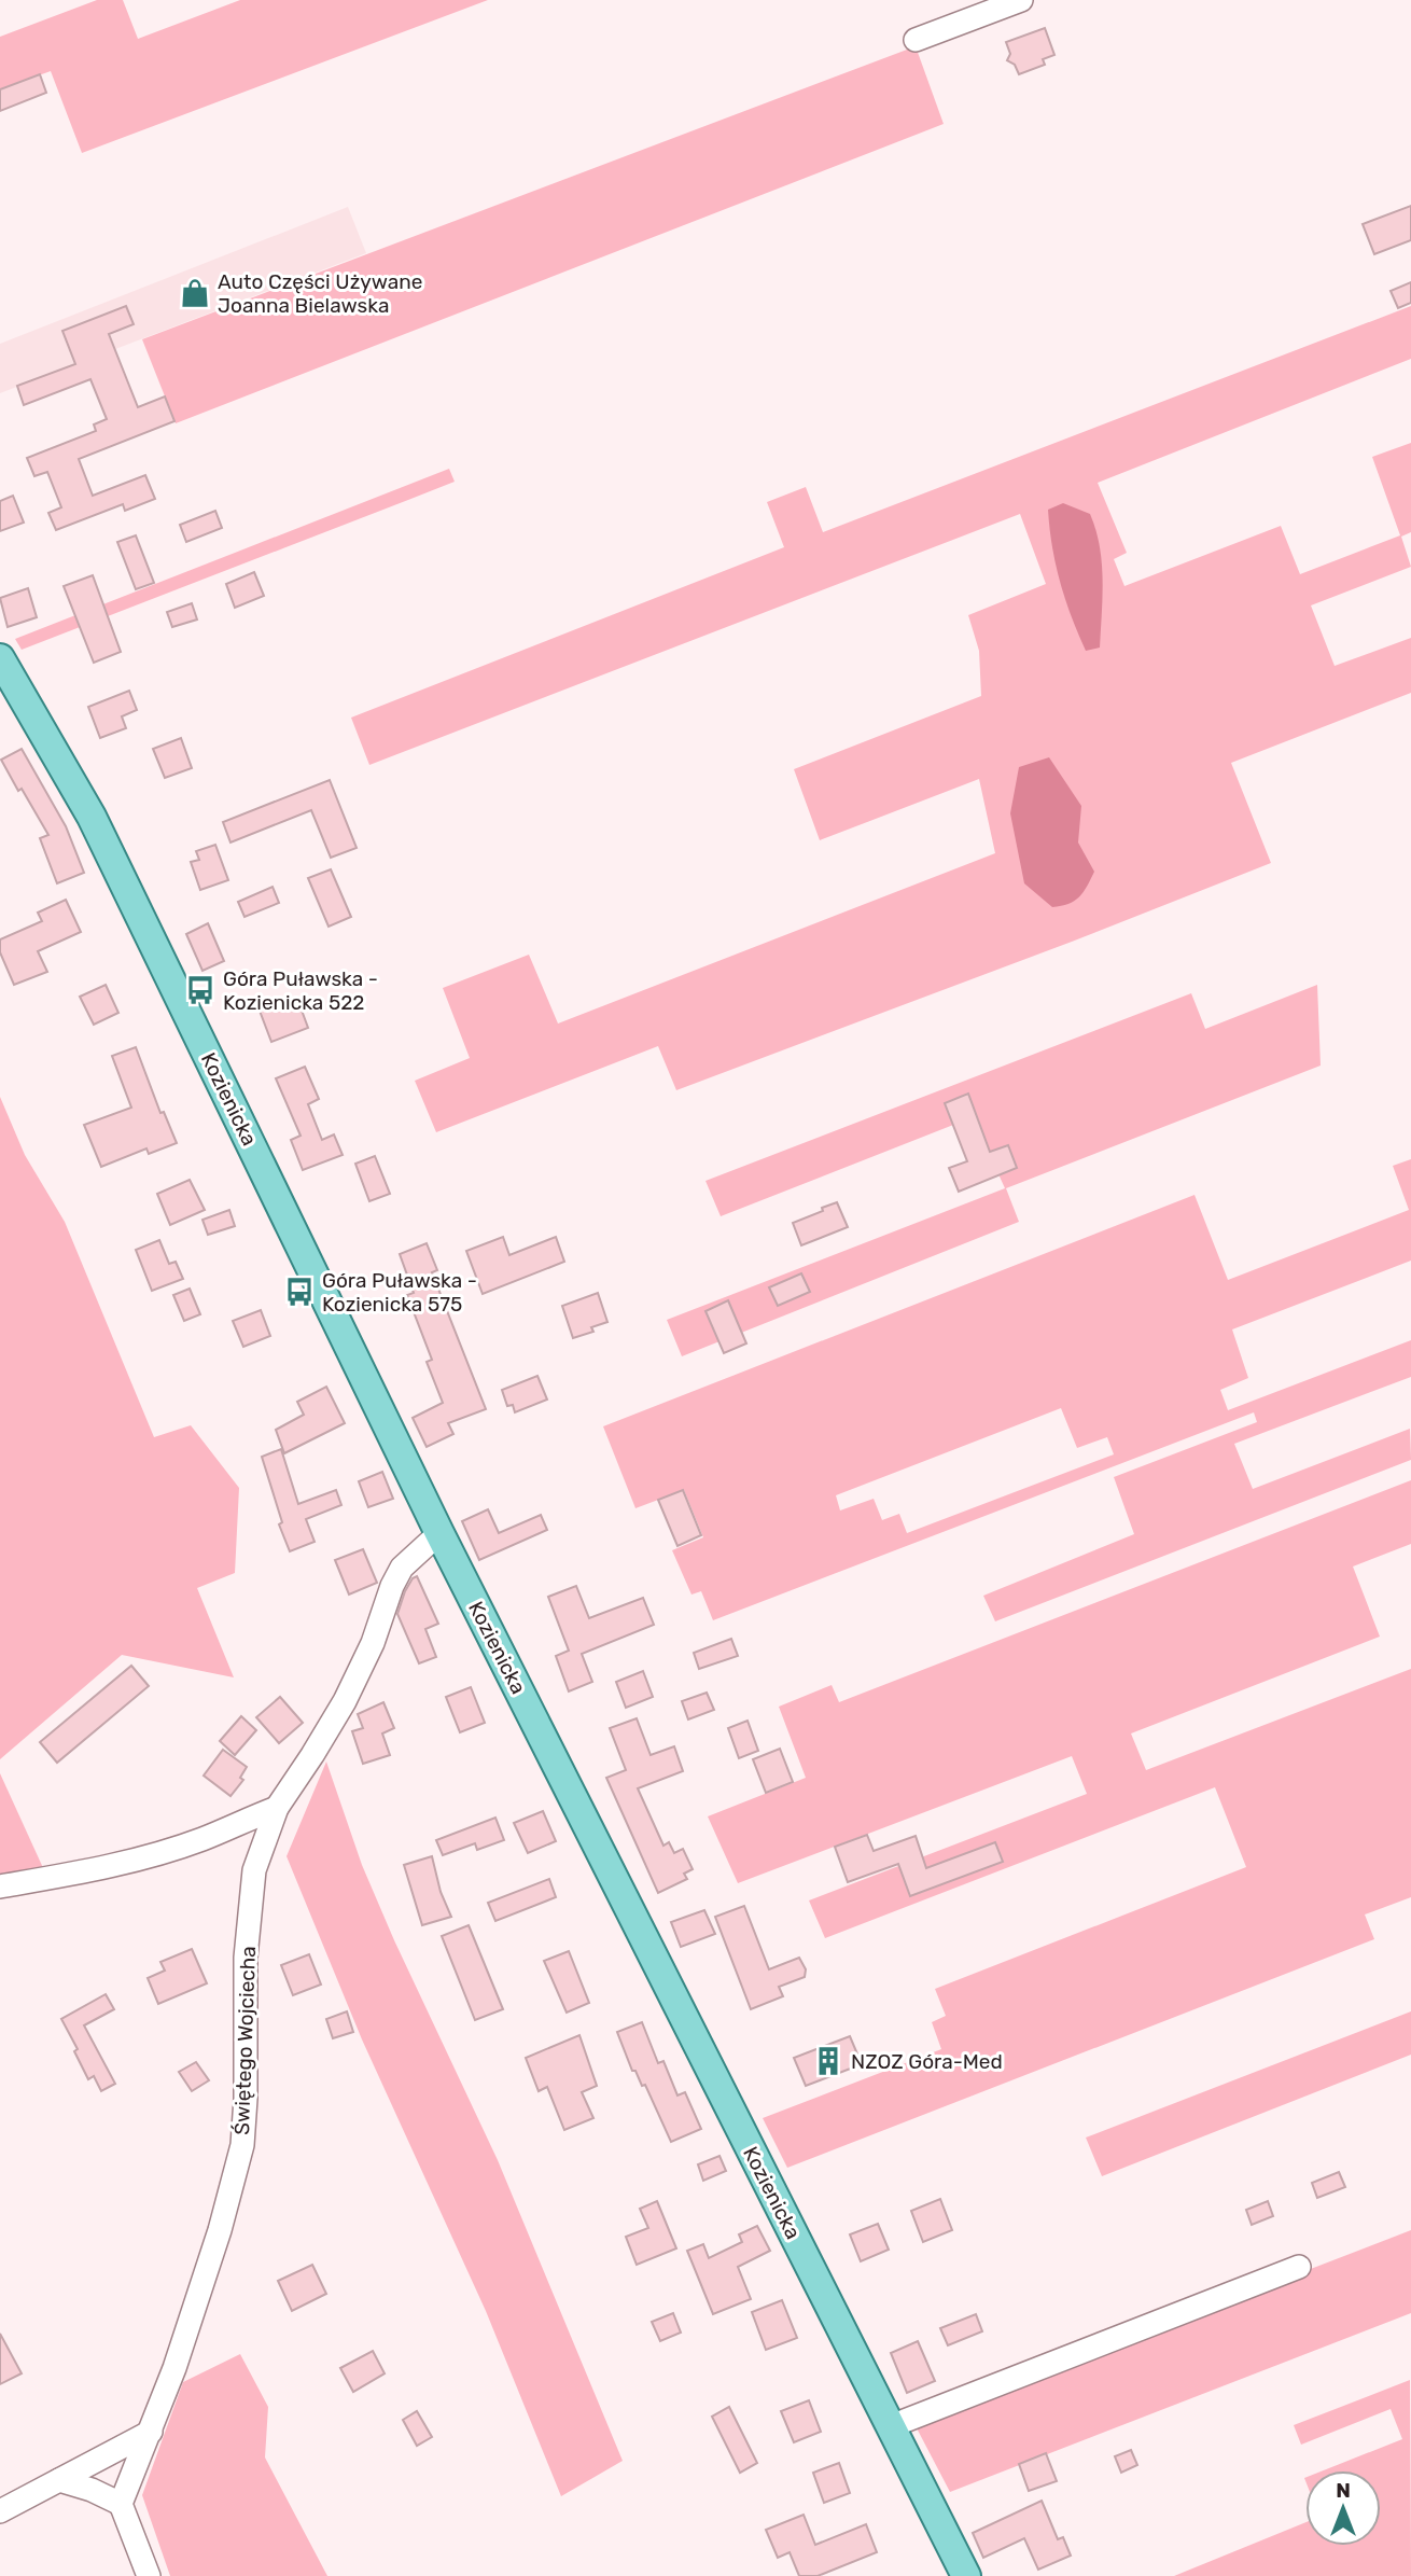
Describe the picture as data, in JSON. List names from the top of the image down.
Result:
{
  "streets": {
    "main road": ["Kozienicka"],
    "street": ["Świętego Wojciecha"]
  },
  "crossings": [
    ["Kozienicka", "Świętego Wojciecha"]
  ],
  "places": {
    "shop": ["Auto Części Używane Joanna Bielawska"],
    "bus stop": ["Góra Puławska - Kozienicka 522", "Góra Puławska - Kozienicka 575"],
    "building": ["NZOZ Góra-Med"]
  },
  "north": "top"
}
